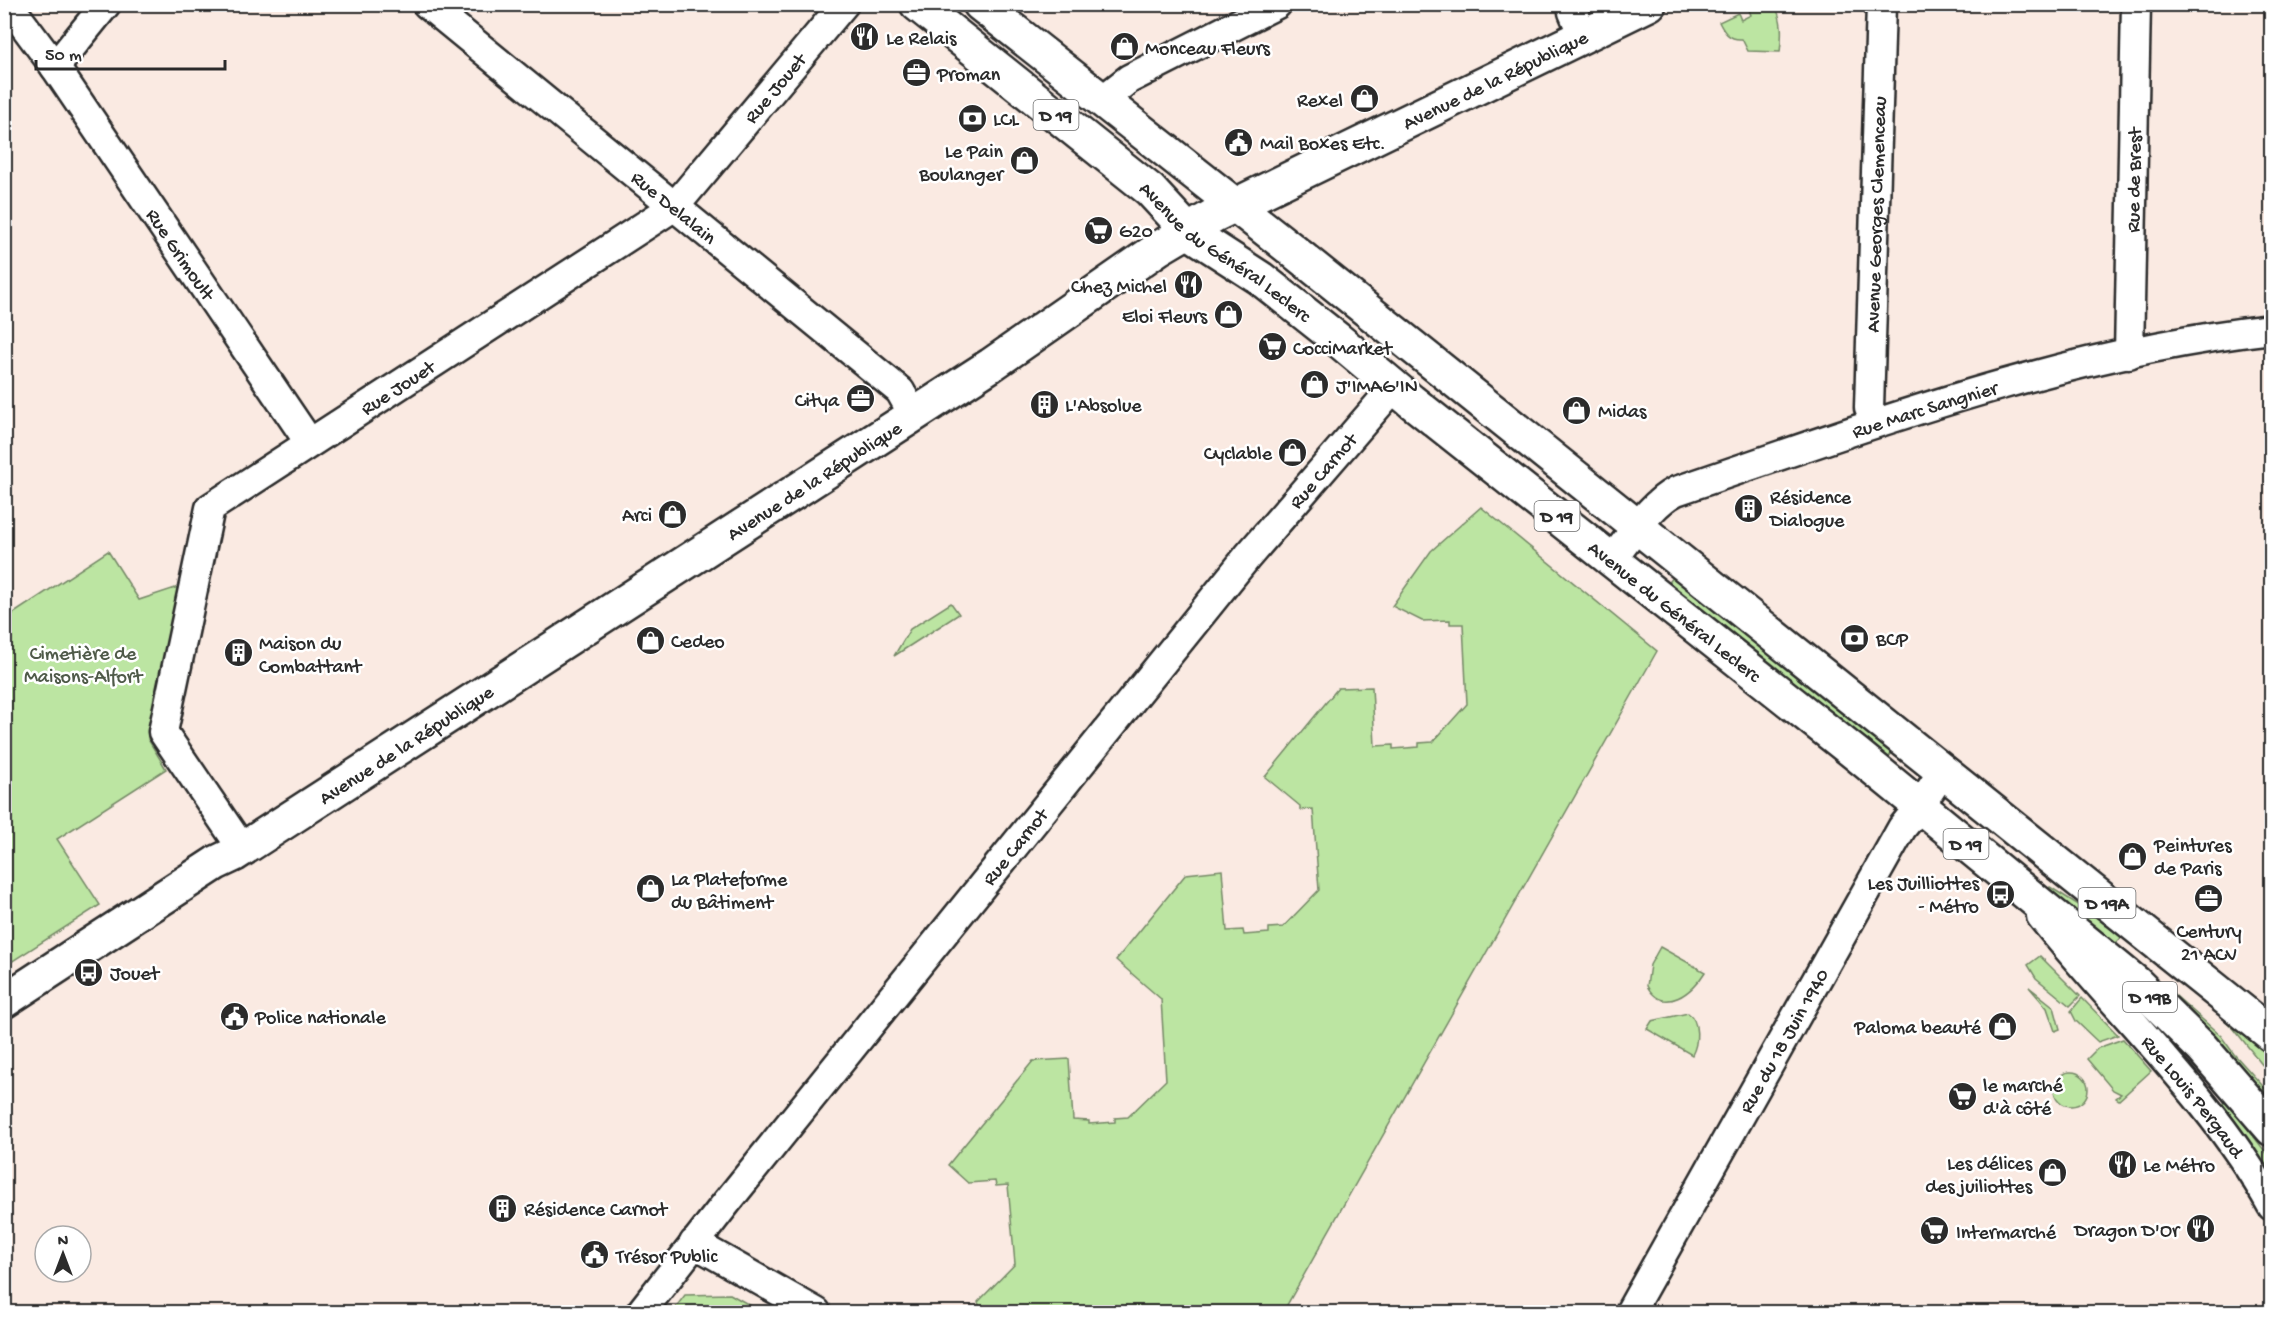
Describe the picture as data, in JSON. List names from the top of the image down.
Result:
{
  "streets": {
    "main road": [
      "Avenue de la République",
      "D 19",
      "Avenue du Général Leclerc",
      "D 19A",
      "D 19B"
    ],
    "street": [
      "Rue Jouet",
      "Rue de Brest",
      "Rue Delalain",
      "Avenue Georges Clemenceau",
      "Rue Grimoult",
      "Rue Marc Sangnier",
      "Rue Carnot",
      "Rue du 18 Juin 1940",
      "Rue Louis Pergaud"
    ]
  },
  "crossings": [
    ["Avenue de la République", "Rue Jouet"],
    ["Avenue de la République", "Rue Delalain"],
    ["Avenue de la République", "Avenue du Général Leclerc"],
    ["Rue Jouet", "Rue Delalain"],
    ["Rue Jouet", "Rue Grimoult"],
    ["Rue de Brest", "Rue Marc Sangnier"],
    ["Avenue Georges Clemenceau", "Rue Marc Sangnier"],
    ["Avenue du Général Leclerc", "Rue Marc Sangnier"],
    ["Avenue du Général Leclerc", "Rue Carnot"],
    ["Avenue du Général Leclerc", "Rue du 18 Juin 1940"],
    ["Avenue du Général Leclerc", "Rue Louis Pergaud"]
  ],
  "parks": ["Cimetière de Maisons-Alfort"],
  "places": {
    "restaurant": [
      "Le Relais",
      "Chez Michel",
      "Le Métro",
      "Dragon D'Or"
    ],
    "shop": [
      "Monceau Fleurs",
      "Rexel",
      "Le Pain Boulanger",
      "Eloi Fleurs",
      "J'IMAG'IN",
      "Midas",
      "Cyclable",
      "Arci",
      "Cedeo",
      "Peintures de Paris",
      "La Plateforme du Bâtiment",
      "Paloma beauté",
      "Les délices des juiliottes"
    ],
    "office": ["Proman", "Citya", "Century 21 ACV"],
    "bank": ["LCL", "BCP"],
    "public building": ["Mail Boxes Etc.", "Police nationale", "Trésor Public"],
    "supermarket": [
      "G20",
      "CocciMarket",
      "le marché d'à côté",
      "Intermarché"
    ],
    "building": [
      "L'Absolue",
      "Résidence Dialogue",
      "Maison du Combattant",
      "Résidence Carnot"
    ],
    "bus stop": ["Les Juilliottes - Métro", "Jouet"]
  },
  "scale_bar": "50 m",
  "north": "top"
}
